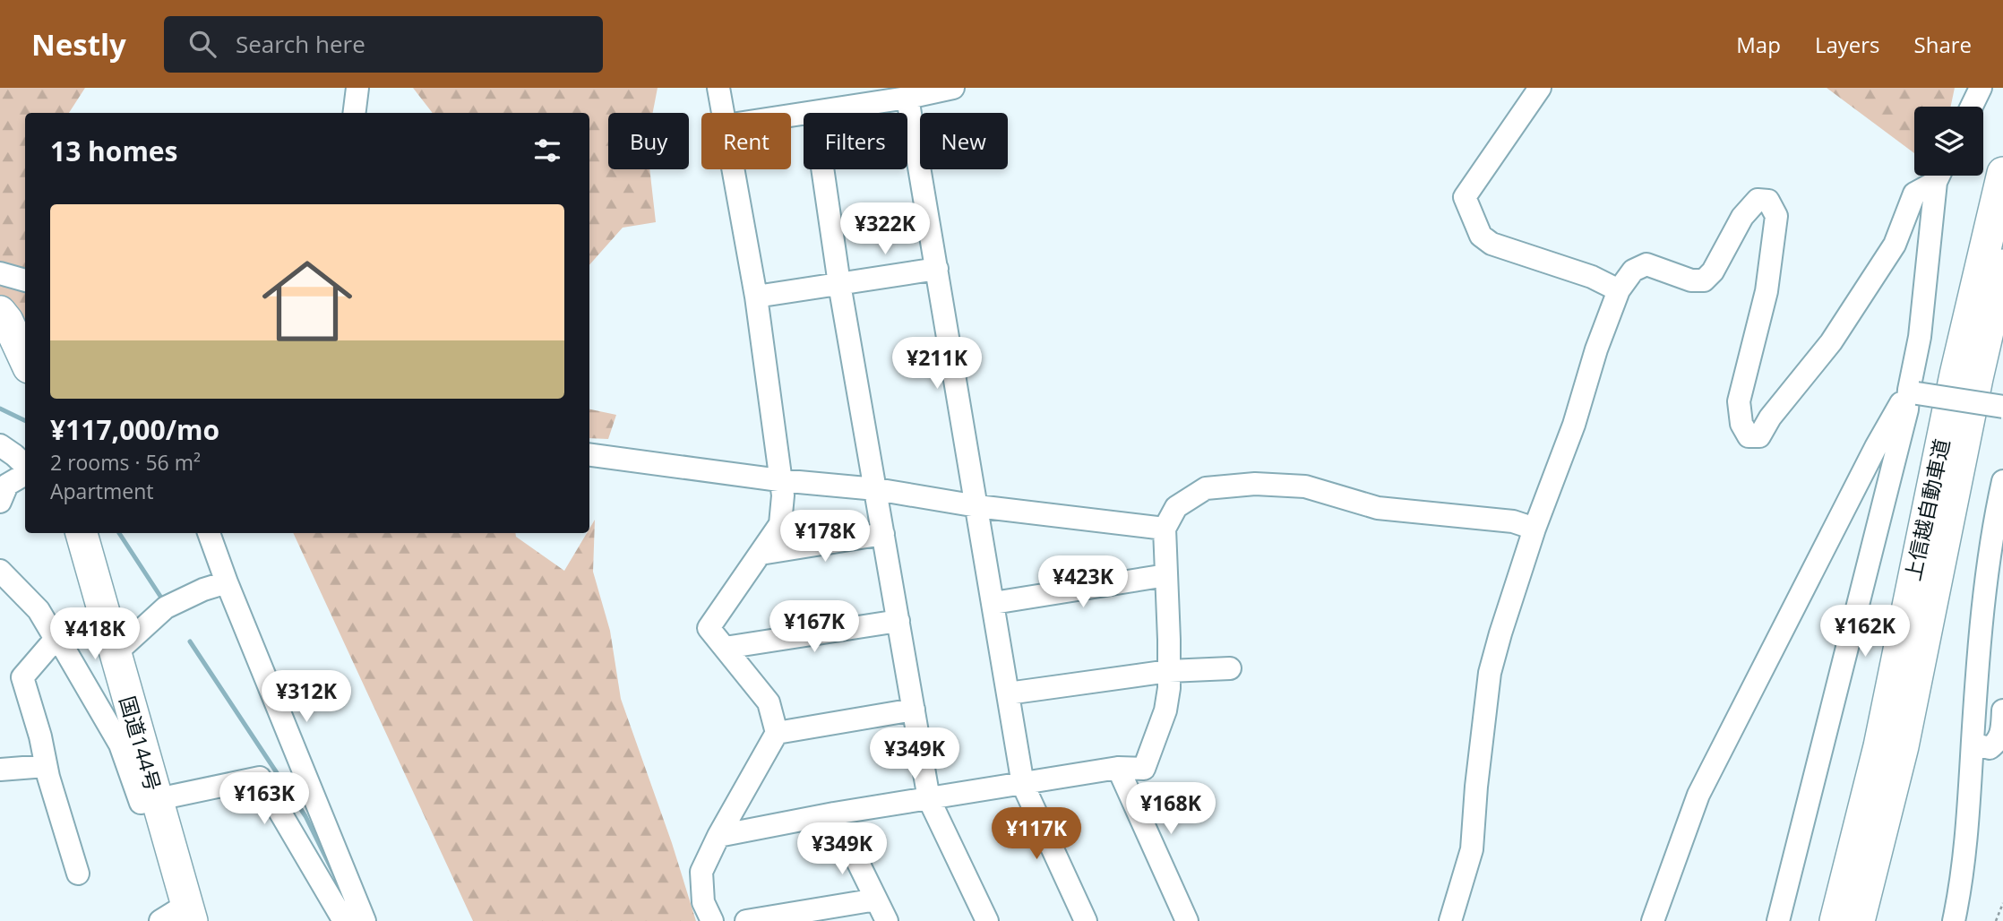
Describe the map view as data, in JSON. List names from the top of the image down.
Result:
{
  "streets": {
    "highway": ["上信越自動車道", "国道144号"]
  },
  "page": {
    "header": "Nestly",
    "search": "Search here",
    "nav": ["Map", "Layers", "Share"],
    "chip": [
      "Buy",
      "Rent",
      "Filters",
      "New"
    ],
    "heading": "13 homes",
    "list": [
      {
        "name": "¥117,000/mo",
        "note": "2 rooms · 56 m² · Apartment"
      }
    ],
    "price": [
      "¥322K",
      "¥211K",
      "¥178K",
      "¥423K",
      "¥167K",
      "¥162K",
      "¥418K",
      "¥312K",
      "¥349K",
      "¥163K",
      "¥168K",
      "¥117K",
      "¥349K"
    ]
  }
}
